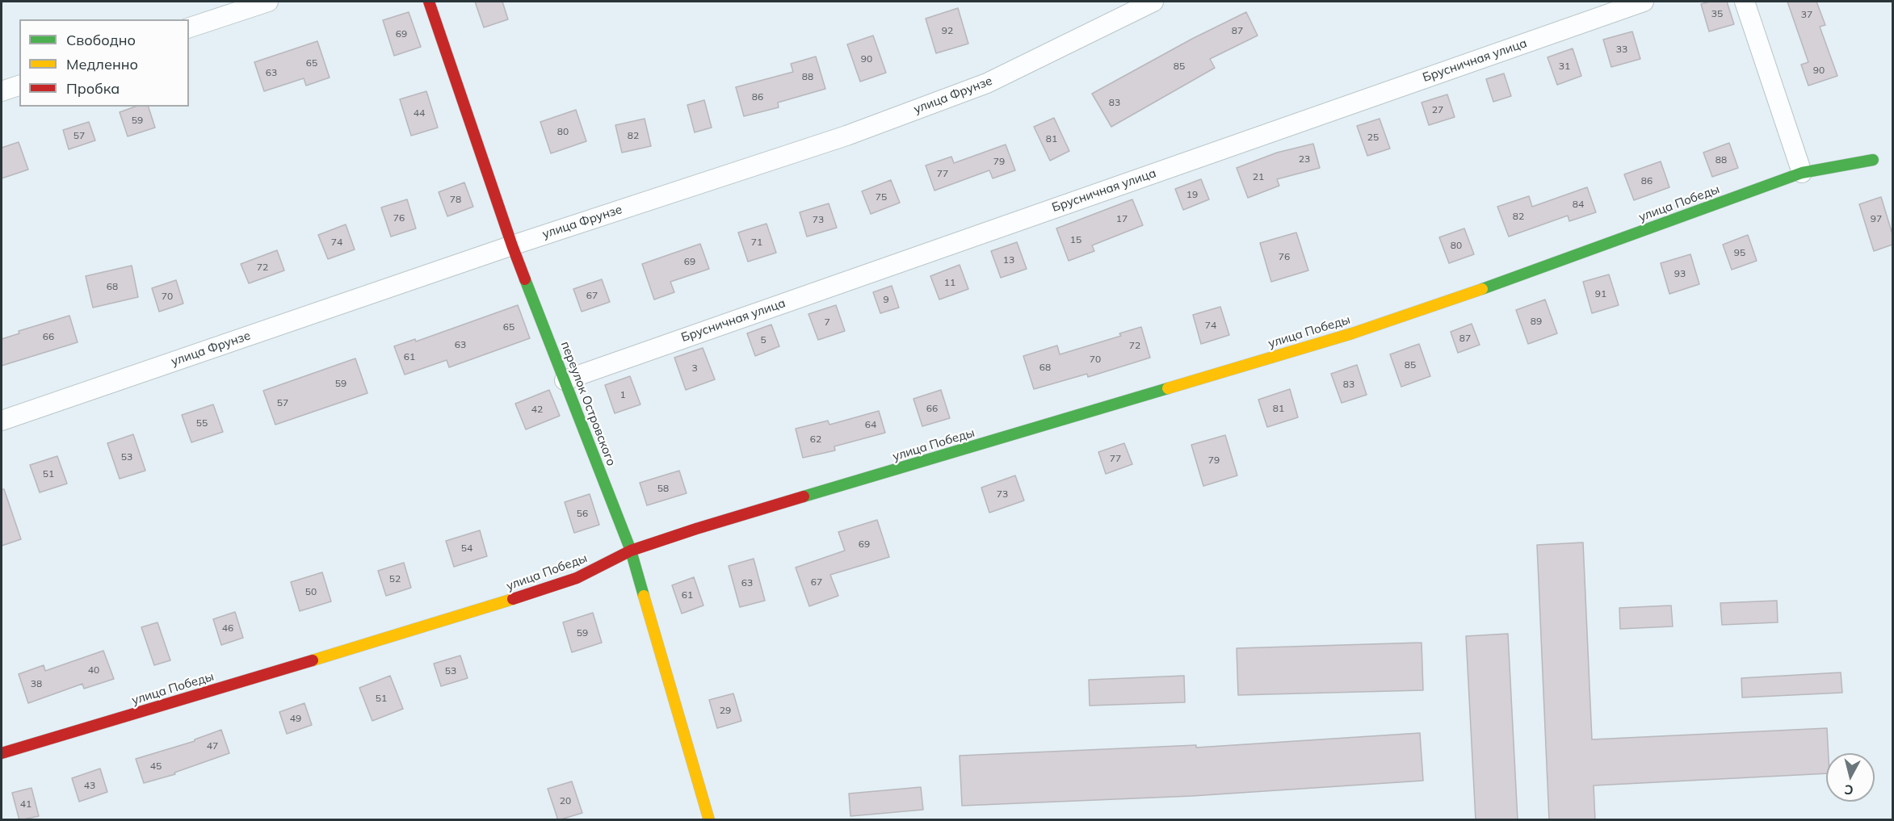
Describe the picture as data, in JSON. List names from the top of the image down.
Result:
{
  "streets": {
    "street": [
      "Брусничная улица",
      "улица Фрунзе",
      "улица Победы",
      "переулок Островского"
    ]
  },
  "crossings": [
    ["Брусничная улица", "переулок Островского"],
    ["улица Фрунзе", "переулок Островского"],
    ["улица Победы", "переулок Островского"]
  ],
  "house_numbers": [
    "35",
    "37",
    "92",
    "87",
    "69",
    "33",
    "90",
    "65",
    "85",
    "31",
    "90",
    "63",
    "88",
    "86",
    "83",
    "27",
    "44",
    "59",
    "80",
    "57",
    "82",
    "25",
    "81",
    "23",
    "88",
    "79",
    "77",
    "21",
    "86",
    "19",
    "75",
    "78",
    "84",
    "82",
    "76",
    "17",
    "97",
    "73",
    "15",
    "74",
    "71",
    "80",
    "95",
    "76",
    "13",
    "69",
    "72",
    "93",
    "11",
    "68",
    "91",
    "67",
    "70",
    "9",
    "89",
    "7",
    "74",
    "65",
    "66",
    "87",
    "5",
    "63",
    "72",
    "61",
    "70",
    "85",
    "68",
    "3",
    "59",
    "83",
    "1",
    "57",
    "66",
    "81",
    "42",
    "55",
    "64",
    "62",
    "53",
    "77",
    "79",
    "51",
    "58",
    "73",
    "56",
    "69",
    "54",
    "52",
    "67",
    "63",
    "50",
    "61",
    "46",
    "59",
    "40",
    "53",
    "38",
    "51",
    "29",
    "49",
    "47",
    "45",
    "43",
    "20",
    "41"
  ],
  "legend": ["Свободно", "Медленно", "Пробка"],
  "north": "bottom"
}
